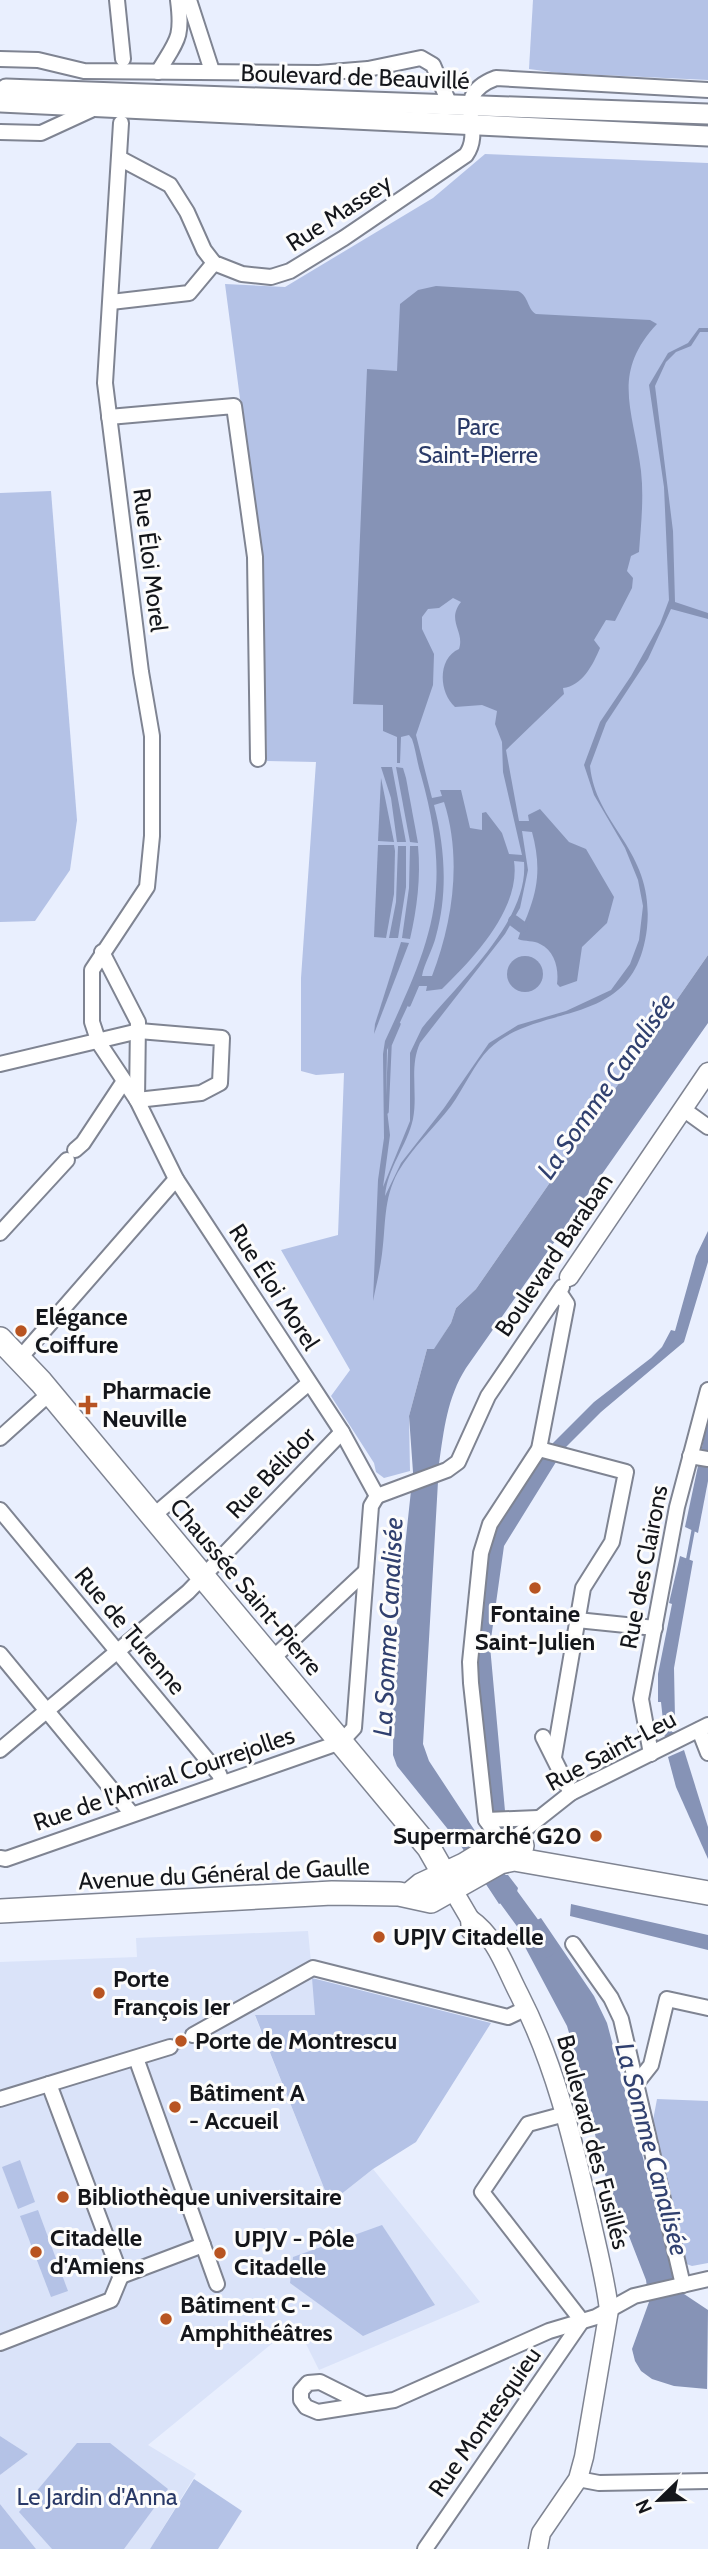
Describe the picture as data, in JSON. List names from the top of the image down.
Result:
{
  "streets": {
    "main road": ["Boulevard de Beauvillé", "Chaussée Saint-Pierre", "Avenue du Général de Gaulle"],
    "street": [
      "Rue Massey",
      "Rue Éloi Morel",
      "Boulevard Baraban",
      "Rue Bélidor",
      "Rue des Clairons",
      "Rue de Turenne",
      "Rue Saint-Leu",
      "Rue de l'Amiral Courrejolles",
      "Boulevard des Fusillés",
      "Rue Montesquieu"
    ]
  },
  "crossings": [
    ["Boulevard de Beauvillé", "Rue Massey"],
    ["Rue Éloi Morel", "Boulevard Baraban"],
    ["Rue Éloi Morel", "Rue Bélidor"],
    ["Rue Bélidor", "Chaussée Saint-Pierre"],
    ["Rue Bélidor", "Rue de Turenne"],
    ["Rue des Clairons", "Rue Saint-Leu"],
    ["Chaussée Saint-Pierre", "Rue de l'Amiral Courrejolles"],
    ["Chaussée Saint-Pierre", "Avenue du Général de Gaulle"],
    ["Chaussée Saint-Pierre", "Boulevard des Fusillés"],
    ["Rue de Turenne", "Rue de l'Amiral Courrejolles"],
    ["Rue Saint-Leu", "Avenue du Général de Gaulle"],
    ["Avenue du Général de Gaulle", "Boulevard des Fusillés"]
  ],
  "water": ["La Somme Canalisée"],
  "parks": ["Parc Saint-Pierre", "Le Jardin d'Anna"],
  "places": {
    "other": [
      "Elégance Coiffure",
      "Fontaine Saint-Julien",
      "Supermarché G20",
      "UPJV Citadelle",
      "Porte François Ier",
      "Porte de Montrescu",
      "Bâtiment A - Accueil",
      "Bibliothèque universitaire",
      "Citadelle d'Amiens",
      "UPJV - Pôle Citadelle",
      "Bâtiment C - Amphithéâtres"
    ],
    "health": ["Pharmacie Neuville"]
  },
  "north": "bottom left"
}
